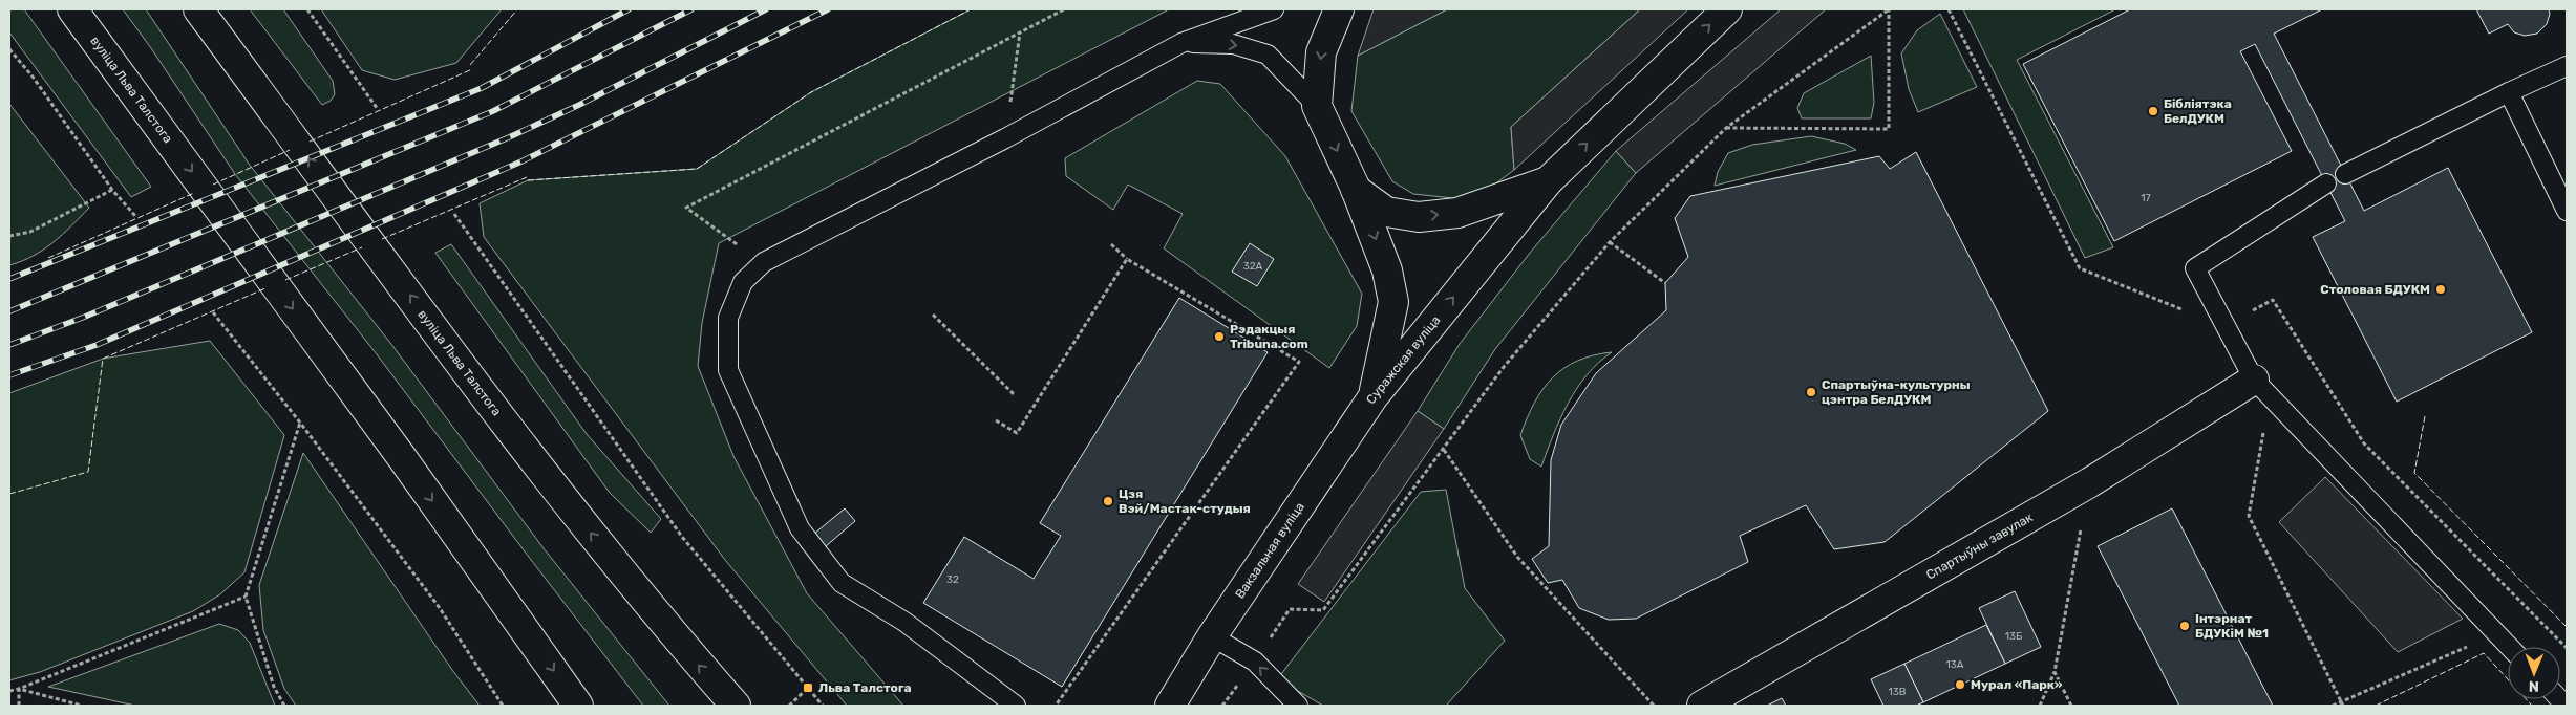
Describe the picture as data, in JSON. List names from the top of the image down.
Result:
{
  "streets": {
    "main road": [
      "вуліца Льва Талстога",
      "Суражская вуліца",
      "Спартыўны завулак",
      "Вакзальная вуліца"
    ]
  },
  "crossings": [
    ["Суражская вуліца", "Вакзальная вуліца"]
  ],
  "places": {
    "other": [
      "Бібліятэка БелДУКМ",
      "Столовая БДУКМ",
      "Рэдакцыя Tribuna.com",
      "Спартыўна-культурны цэнтра БелДУКМ",
      "Цзя Вэй/Мастак-студыя",
      "Інтэрнат БДУКіМ №1",
      "Мурал «Парк»"
    ],
    "transit": ["Льва Талстога"]
  },
  "house_numbers": [
    "17",
    "32А",
    "32",
    "13Б",
    "13А",
    "13В"
  ],
  "north": "bottom"
}
